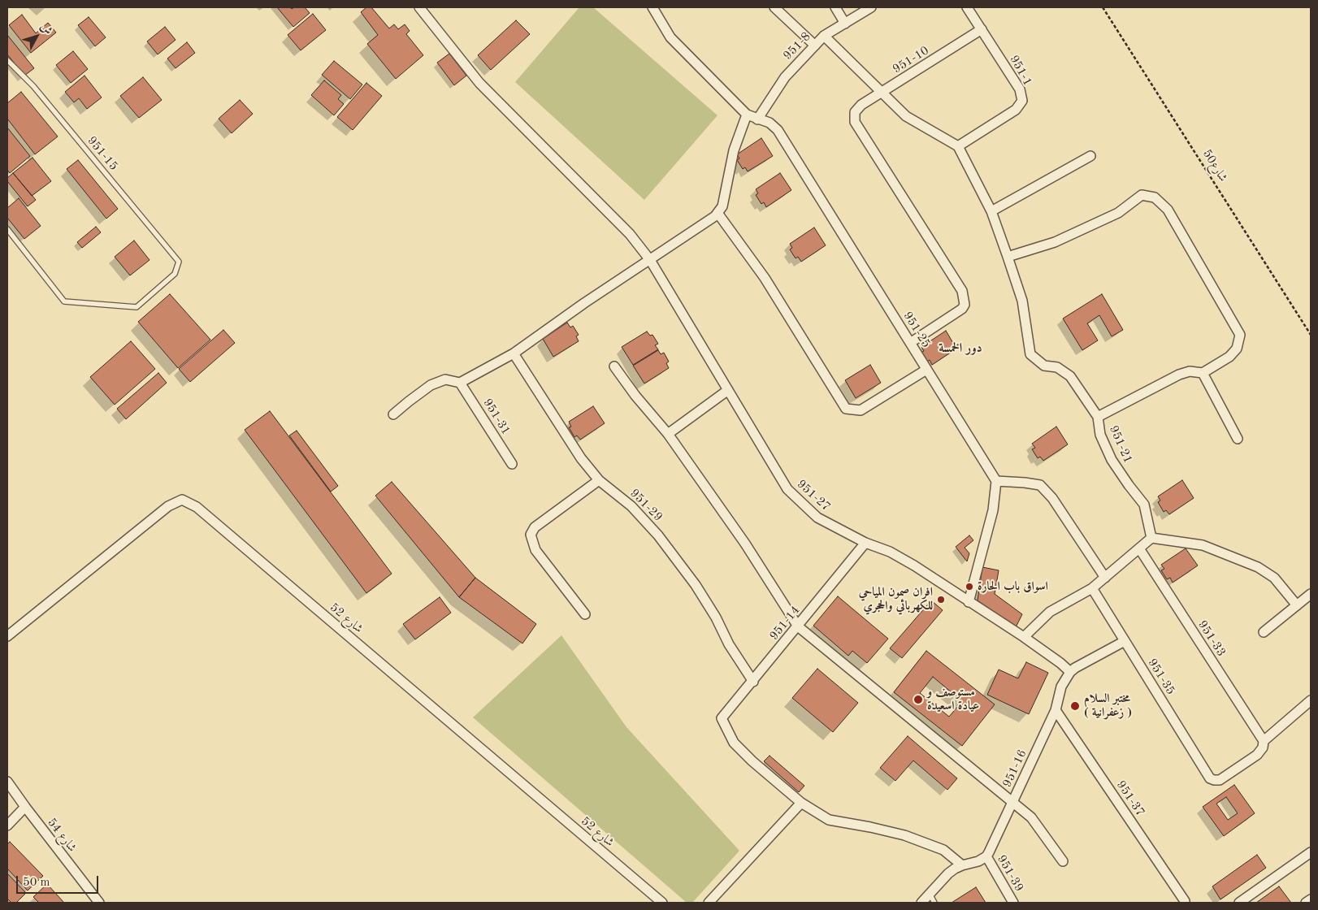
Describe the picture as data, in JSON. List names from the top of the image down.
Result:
{
  "streets": {
    "street": [
      "951-8",
      "951-10",
      "951-1",
      "951-25",
      "951-31",
      "951-21",
      "951-27",
      "951-29",
      "شارع 52",
      "951-14",
      "951-33",
      "951-35",
      "951-16",
      "951-37",
      "شارع 54",
      "951-39"
    ],
    "lane": ["951-15"],
    "path": ["شارع50"]
  },
  "crossings": [
    ["951-8", "951-25"],
    ["951-10", "951-1"],
    ["951-10", "951-25"],
    ["951-27", "951-14"],
    ["951-27", "951-16"],
    ["951-29", "951-14"],
    ["951-33", "951-35"],
    ["951-35", "951-16"],
    ["951-16", "951-37"],
    ["951-16", "951-39"]
  ],
  "districts": ["دور الخمسة"],
  "places": [
    "اسواق باب الحارة",
    "افران صمون المياحي للكهربائي والحجري",
    "مستوصف و عيادة اسعيدة",
    "مختبر السلام ( زعفرانية )"
  ],
  "scale_bar": "50 m",
  "north": "top right"
}
